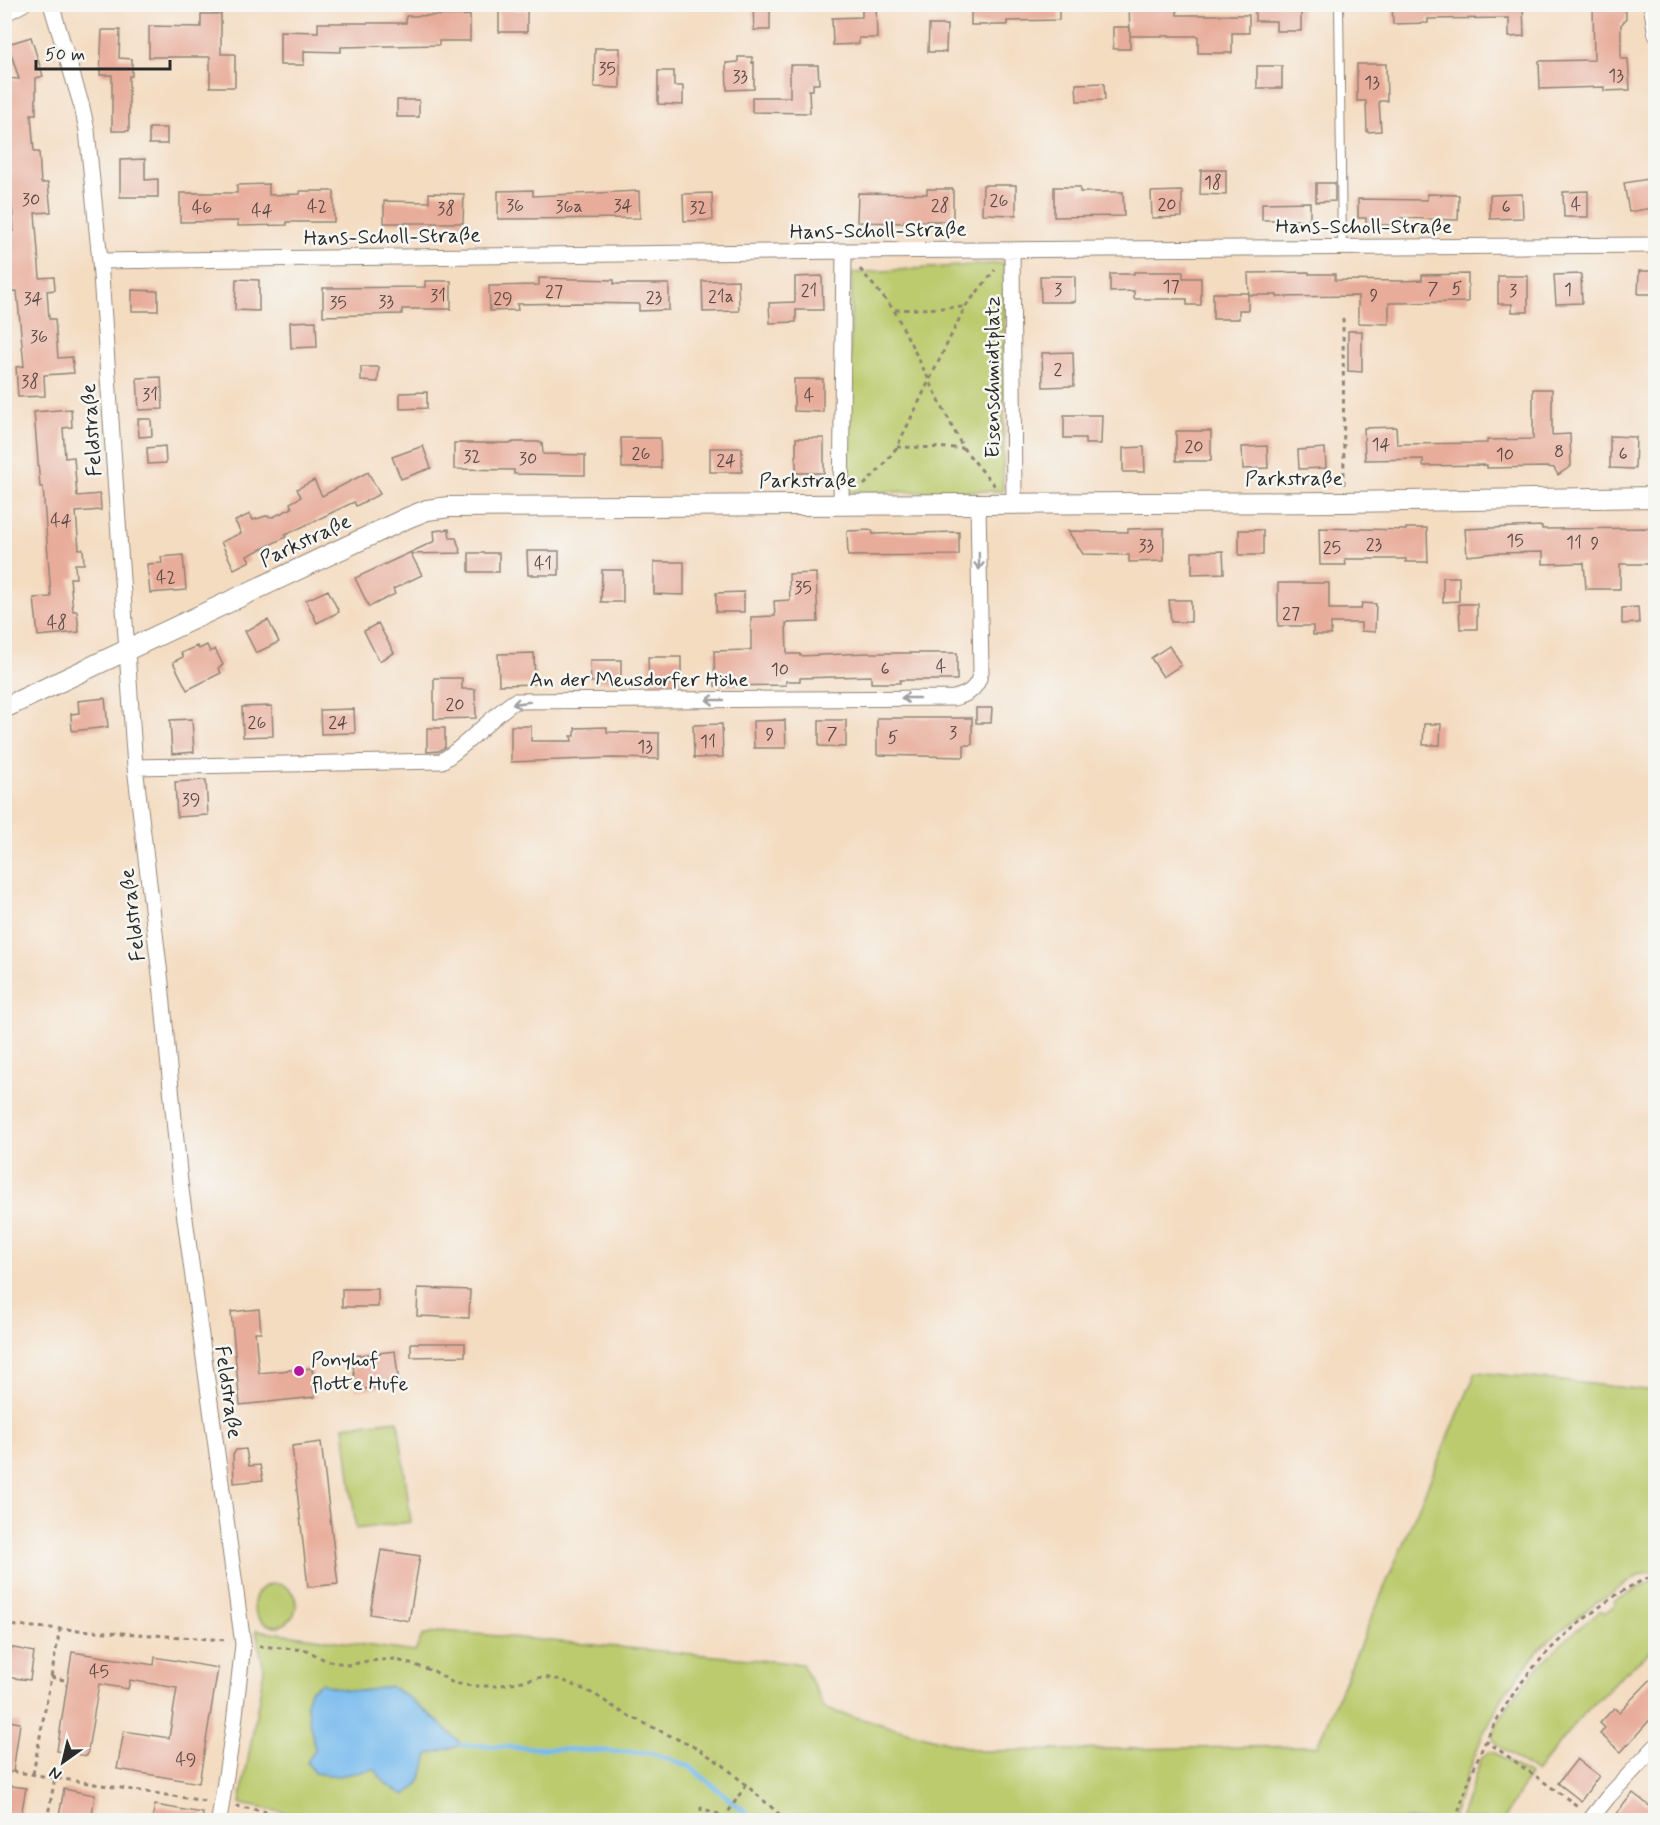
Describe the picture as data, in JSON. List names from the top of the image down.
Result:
{
  "streets": {
    "street": [
      "Hans-Scholl-Straße",
      "Eisenschmidtplatz",
      "Feldstraße",
      "Parkstraße",
      "An der Meusdorfer Höhe"
    ]
  },
  "crossings": [
    ["Hans-Scholl-Straße", "Eisenschmidtplatz"],
    ["Hans-Scholl-Straße", "Feldstraße"],
    ["Eisenschmidtplatz", "Parkstraße"],
    ["Feldstraße", "Parkstraße"],
    ["Feldstraße", "An der Meusdorfer Höhe"],
    ["Parkstraße", "An der Meusdorfer Höhe"]
  ],
  "one_way": ["An der Meusdorfer Höhe"],
  "places": ["Ponyhof flotte Hufe"],
  "house_numbers": [
    "35",
    "13",
    "33",
    "13",
    "18",
    "30",
    "26",
    "20",
    "4",
    "36",
    "34",
    "28",
    "42",
    "36a",
    "6",
    "46",
    "32",
    "38",
    "44",
    "17",
    "7",
    "5",
    "3",
    "1",
    "21",
    "3",
    "27",
    "31",
    "9",
    "21a",
    "23",
    "34",
    "29",
    "33",
    "35",
    "36",
    "2",
    "38",
    "31",
    "4",
    "14",
    "20",
    "8",
    "26",
    "6",
    "10",
    "32",
    "30",
    "24",
    "44",
    "15",
    "11",
    "9",
    "23",
    "33",
    "25",
    "41",
    "42",
    "35",
    "27",
    "48",
    "4",
    "6",
    "10",
    "20",
    "26",
    "24",
    "3",
    "7",
    "9",
    "5",
    "11",
    "13",
    "39",
    "45",
    "49"
  ],
  "scale_bar": "50 m",
  "north": "bottom left"
}
